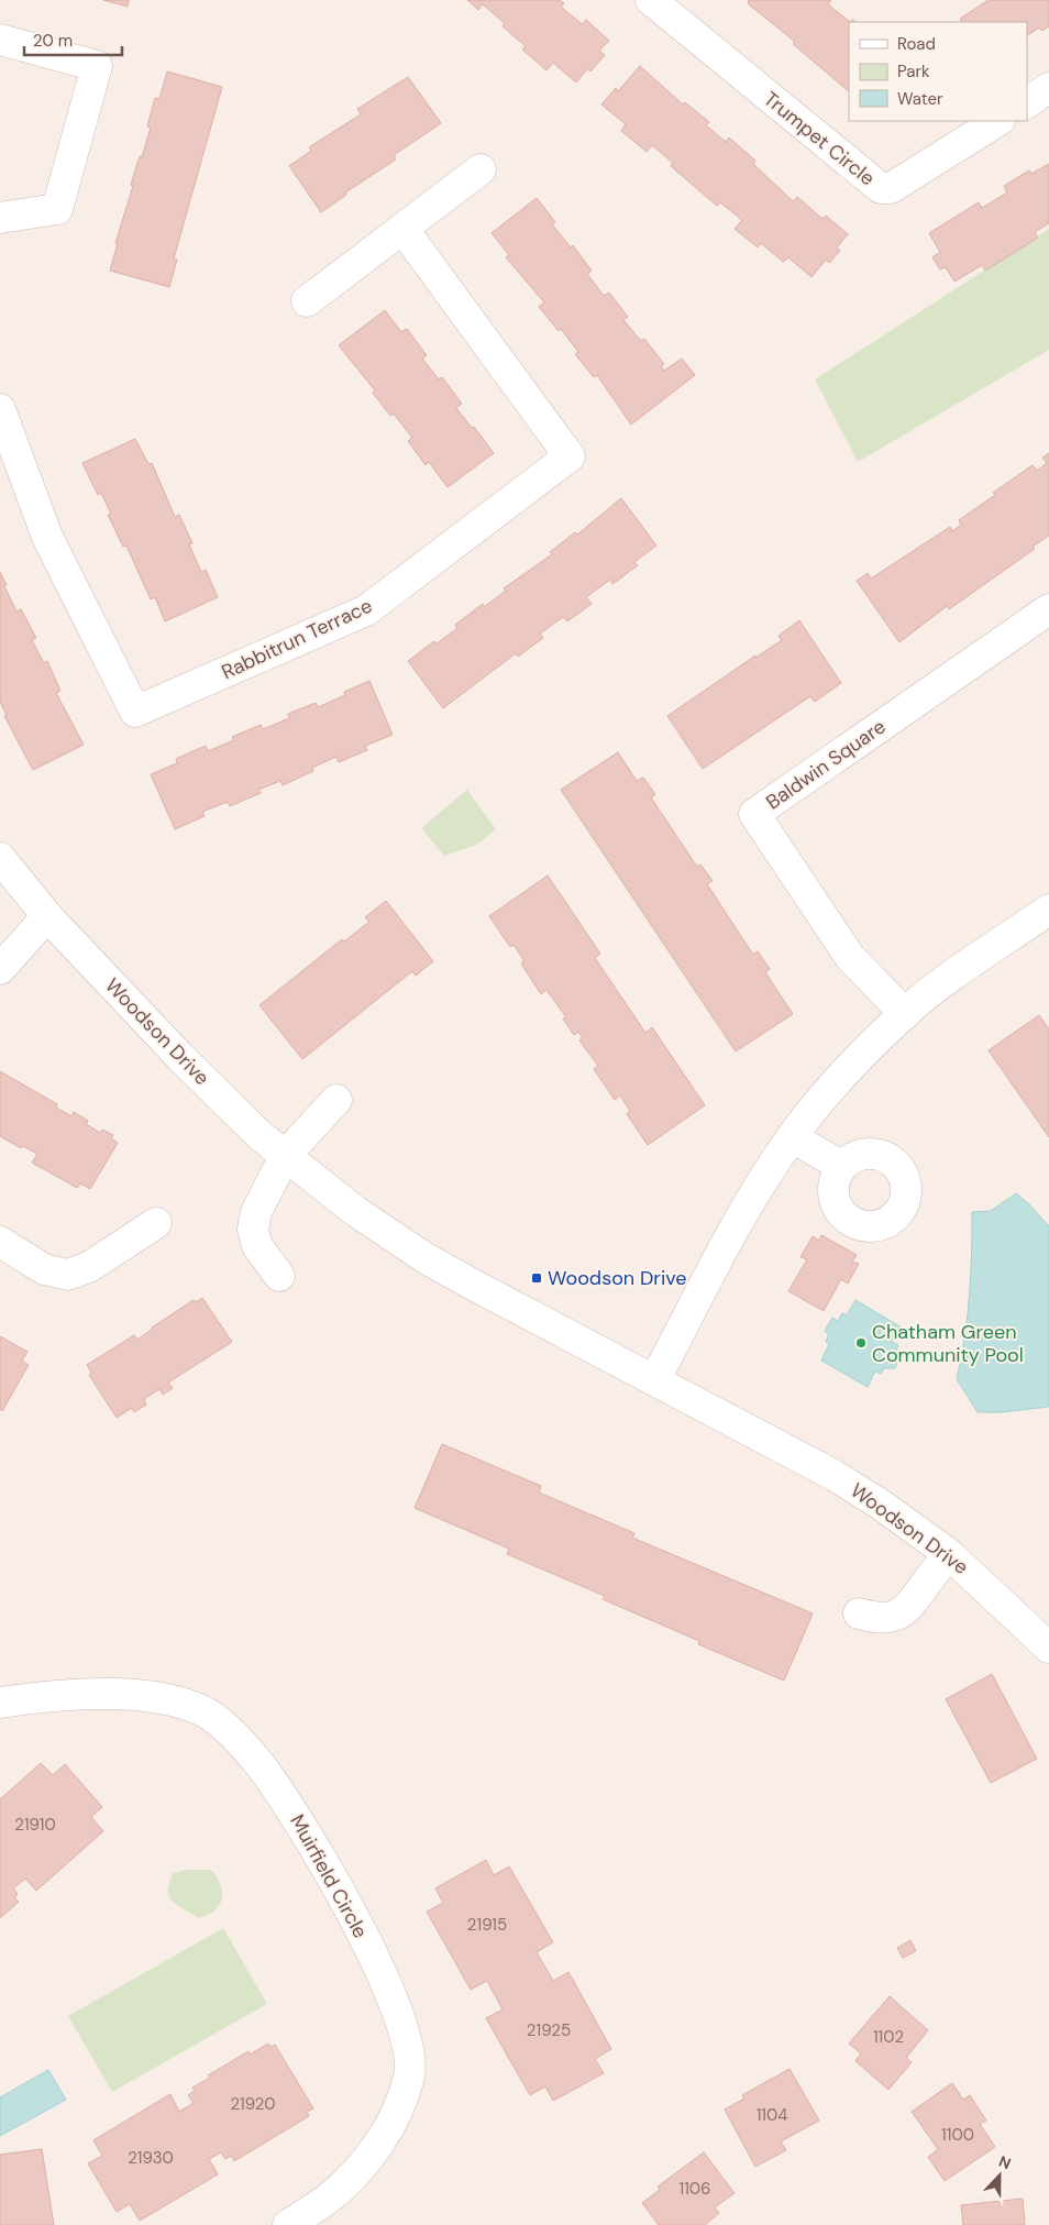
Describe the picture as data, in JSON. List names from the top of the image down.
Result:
{
  "streets": {
    "street": [
      "Trumpet Circle",
      "Rabbitrun Terrace",
      "Baldwin Square",
      "Woodson Drive",
      "Muirfield Circle"
    ]
  },
  "places": {
    "transit": ["Woodson Drive"],
    "other": ["Chatham Green Community Pool"]
  },
  "house_numbers": [
    "21910",
    "21915",
    "21925",
    "1102",
    "21920",
    "1104",
    "1100",
    "21930",
    "1106"
  ],
  "legend": ["Road", "Park", "Water"],
  "scale_bar": "20 m",
  "north": "top"
}
